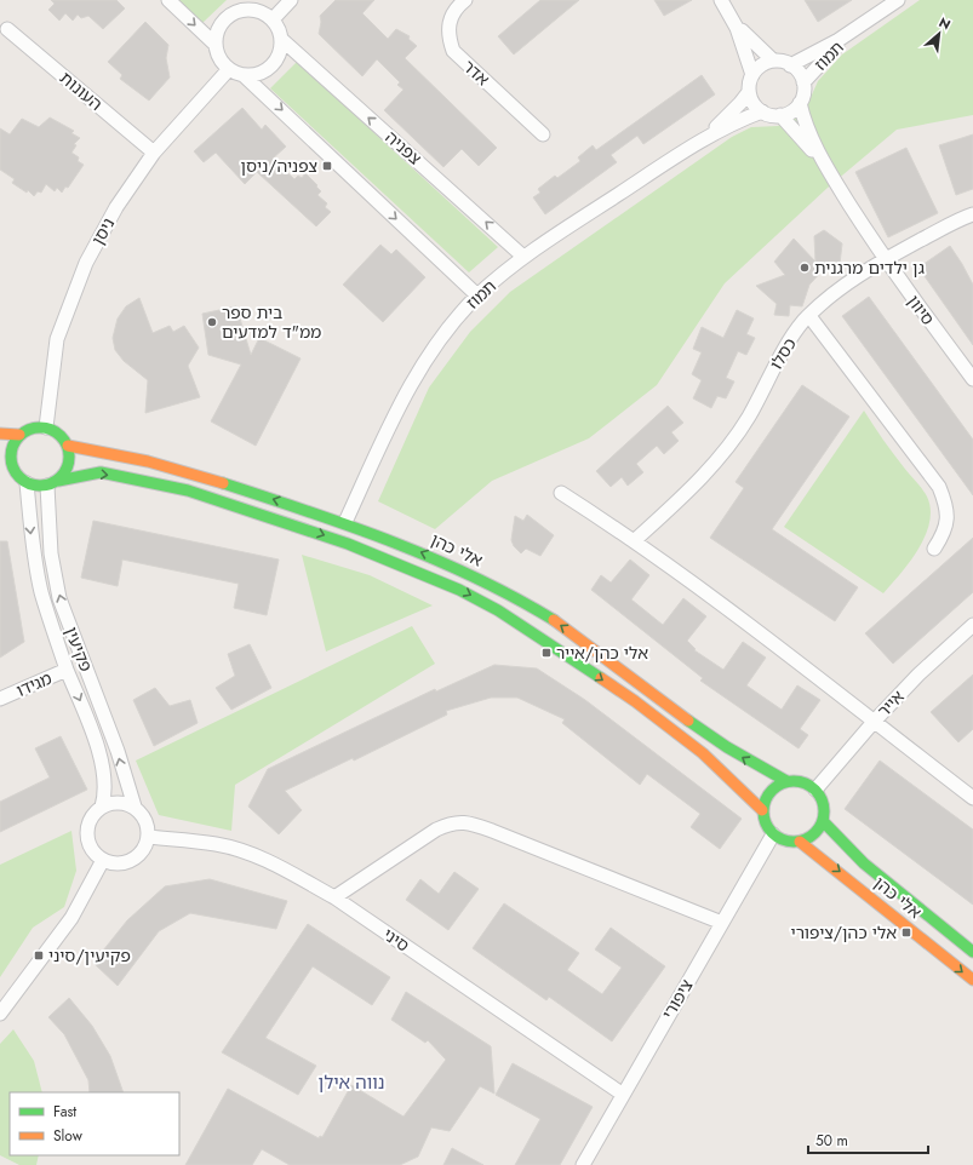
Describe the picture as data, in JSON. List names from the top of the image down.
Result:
{
  "streets": {
    "street": [
      "תמוז",
      "אדר",
      "העונות",
      "צפניה",
      "ניסן",
      "סיוון",
      "כסלו",
      "אלי כהן",
      "פקיעין",
      "מגידו",
      "אייר",
      "סיני",
      "ציפורי"
    ]
  },
  "crossings": [
    ["תמוז", "צפניה"],
    ["תמוז", "סיוון"],
    ["תמוז", "אלי כהן"],
    ["העונות", "ניסן"],
    ["צפניה", "ניסן"],
    ["ניסן", "אלי כהן"],
    ["ניסן", "פקיעין"],
    ["סיוון", "כסלו"],
    ["אלי כהן", "פקיעין"],
    ["אלי כהן", "אייר"],
    ["אלי כהן", "ציפורי"],
    ["פקיעין", "מגידו"],
    ["פקיעין", "סיני"],
    ["אייר", "ציפורי"],
    ["סיני", "ציפורי"]
  ],
  "districts": ["נווה אילן"],
  "places": {
    "transit": [
      "צפניה/ניסן",
      "אלי כהן/אייר",
      "אלי כהן/ציפורי",
      "פקיעין/סיני"
    ],
    "other": ["גן ילדים מרגנית", "בית ספר ממ\"ד למדעים"]
  },
  "legend": ["Fast", "Slow"],
  "scale_bar": "50 m",
  "north": "top right"
}
